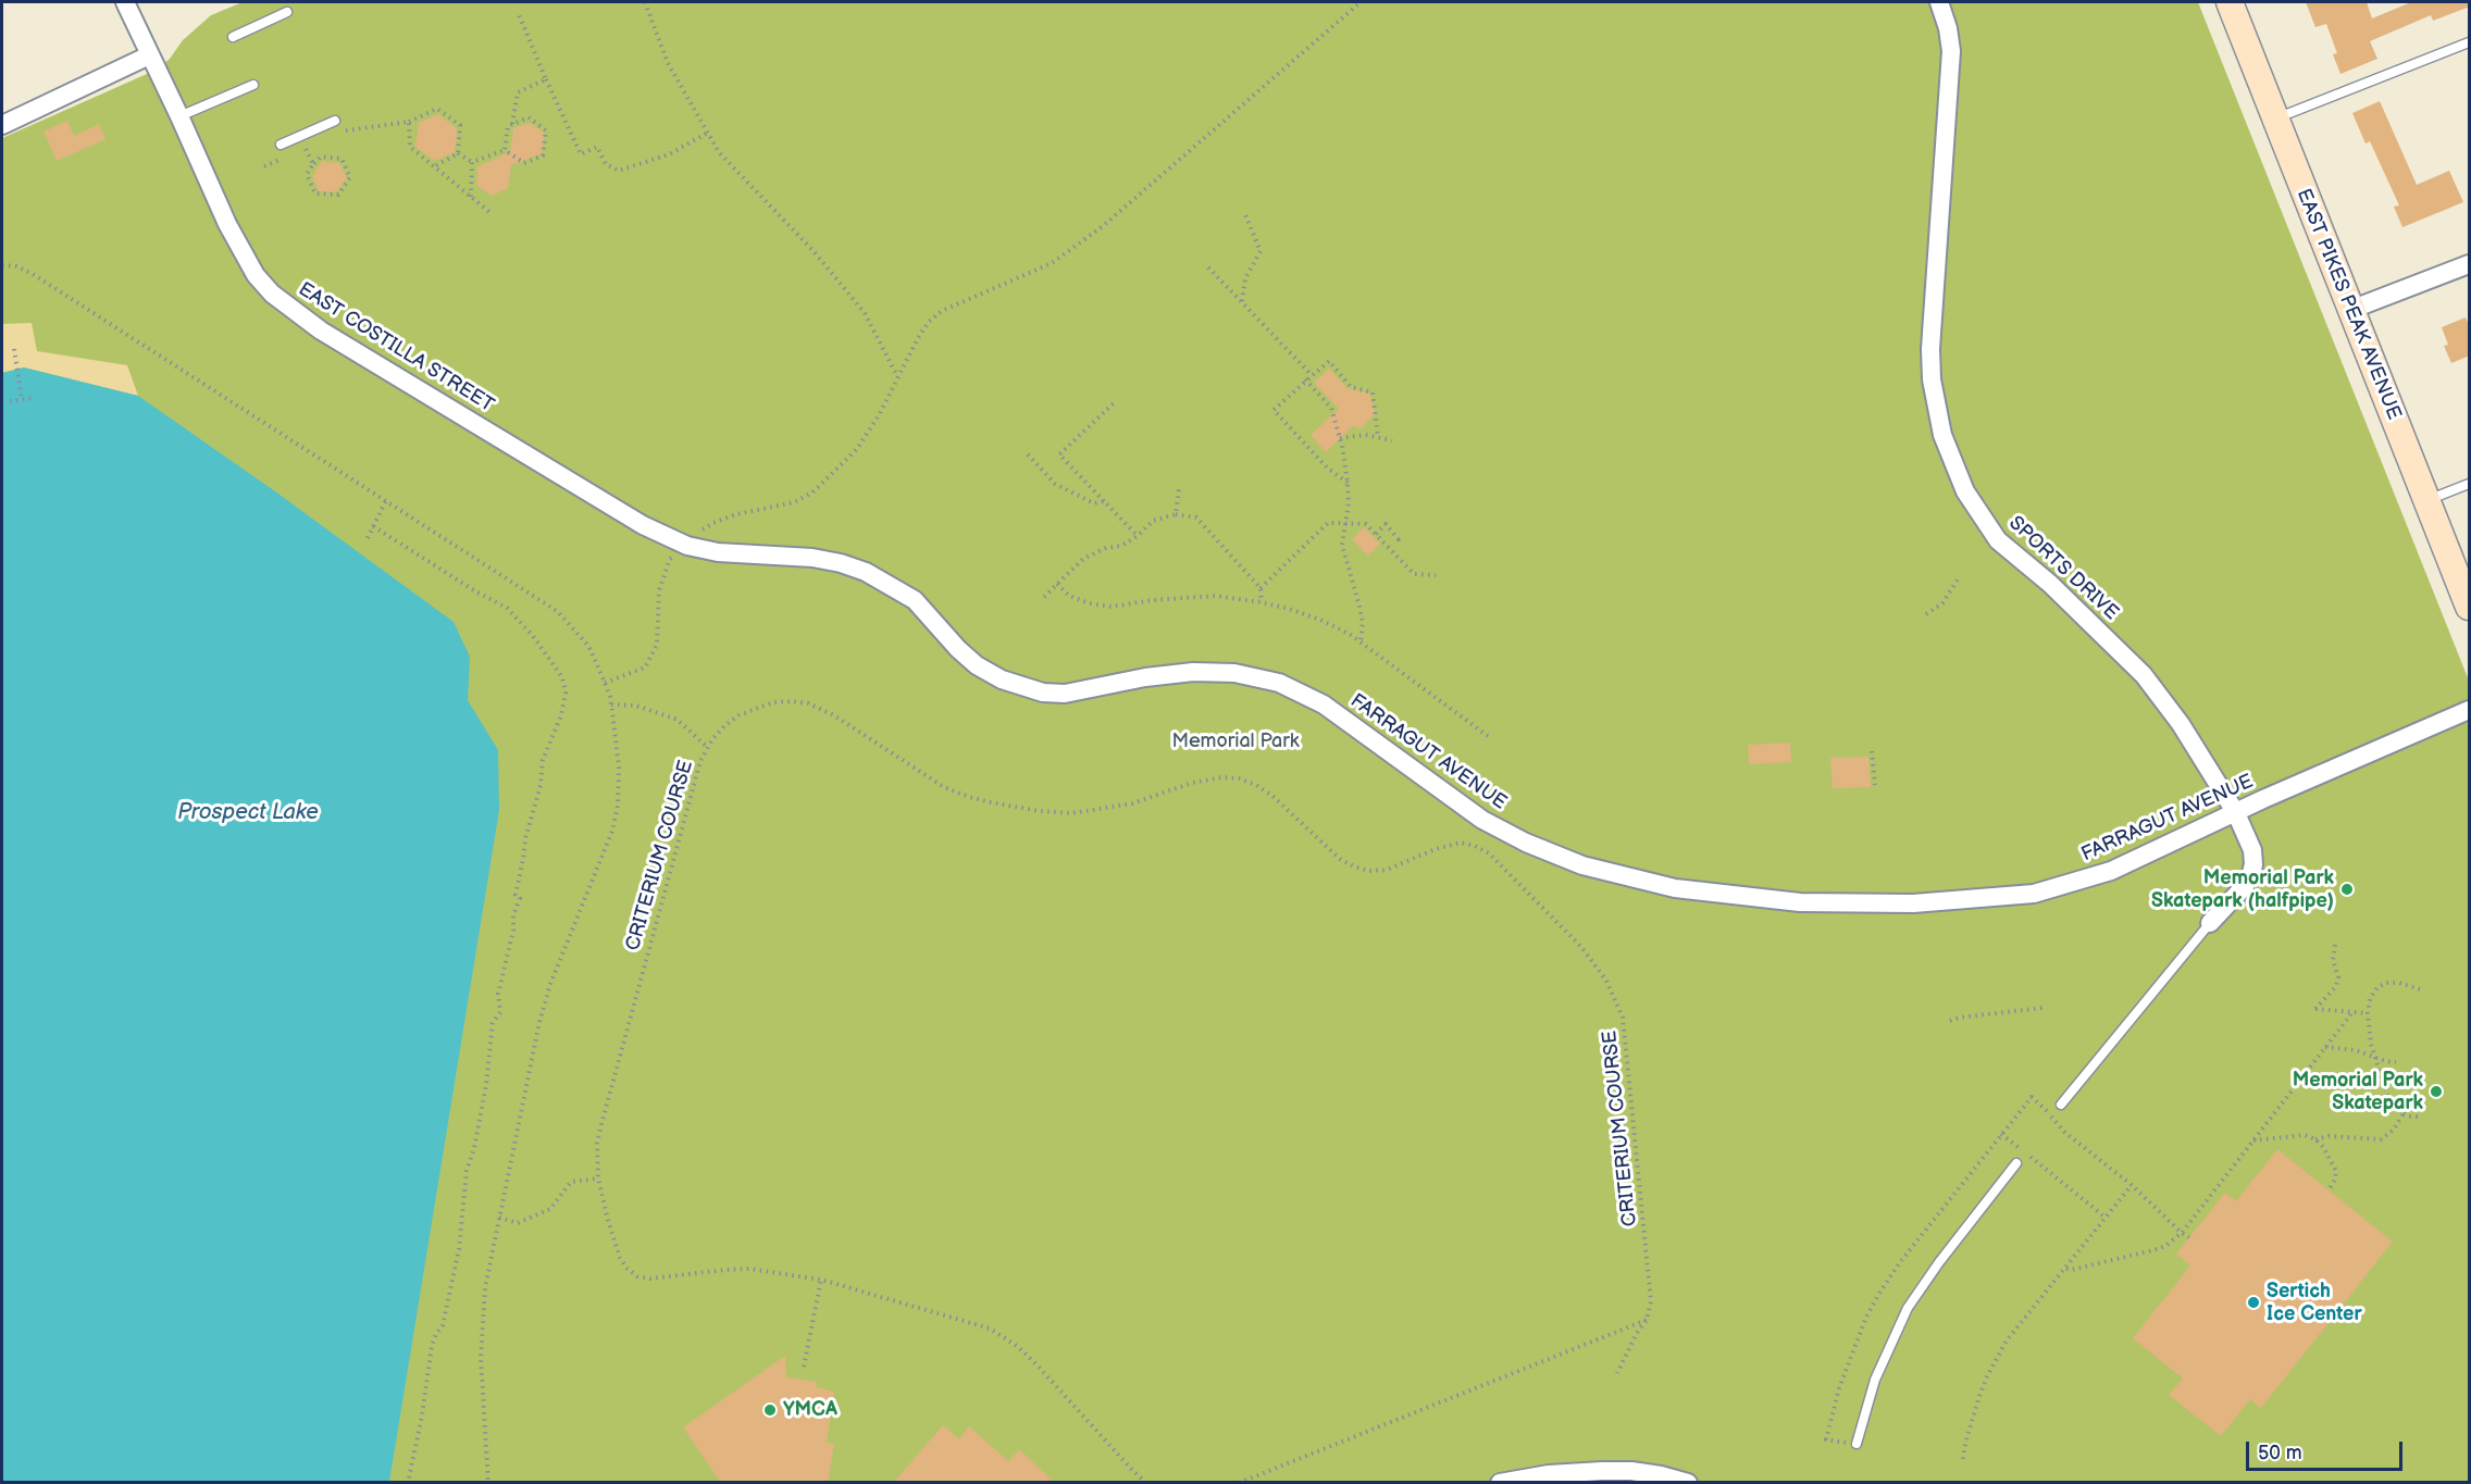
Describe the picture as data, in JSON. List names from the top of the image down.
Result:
{
  "streets": {
    "main road": ["EAST PIKES PEAK AVENUE"],
    "street": ["EAST COSTILLA STREET", "SPORTS DRIVE", "FARRAGUT AVENUE"],
    "path": ["CRITERIUM COURSE"]
  },
  "crossings": [
    ["EAST COSTILLA STREET", "FARRAGUT AVENUE"],
    ["SPORTS DRIVE", "FARRAGUT AVENUE"]
  ],
  "water": ["Prospect Lake"],
  "parks": ["Memorial Park"],
  "places": [
    "Memorial Park Skatepark (halfpipe)",
    "Memorial Park Skatepark",
    "Sertich Ice Center",
    "YMCA"
  ],
  "scale_bar": "50 m"
}
